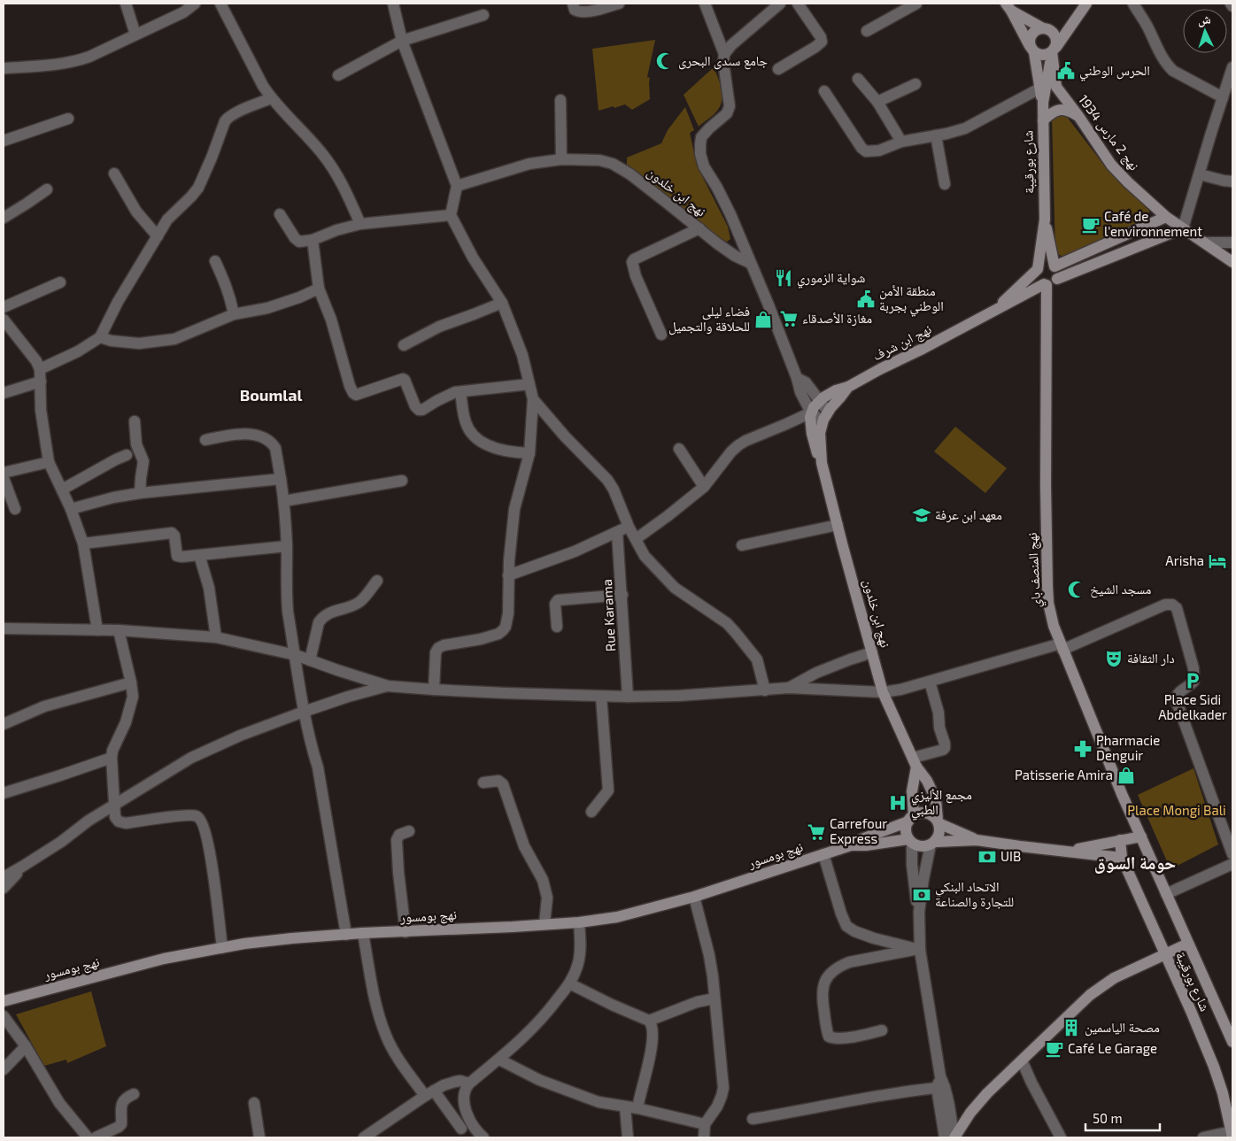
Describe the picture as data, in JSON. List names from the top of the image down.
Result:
{
  "streets": {
    "main road": [
      "نهج 2 مارس 1934",
      "شارع بورقيبة",
      "نهج ابن خلدون",
      "نهج ابن شرف",
      "نهج المنصف باي",
      "نهج بومسور"
    ],
    "street": ["Rue Karama"]
  },
  "crossings": [
    ["نهج 2 مارس 1934", "شارع بورقيبة"],
    ["شارع بورقيبة", "نهج ابن شرف"],
    ["شارع بورقيبة", "نهج المنصف باي"],
    ["شارع بورقيبة", "نهج بومسور"],
    ["نهج ابن خلدون", "نهج ابن شرف"],
    ["نهج ابن خلدون", "نهج بومسور"],
    ["نهج ابن شرف", "نهج المنصف باي"],
    ["نهج المنصف باي", "نهج بومسور"]
  ],
  "districts": ["Boumlal", "حومة السوق"],
  "parks": ["Place Mongi Bali"],
  "places": {
    "mosque": ["جامع سىدى البحرى", "مسجد الشيخ"],
    "public building": ["الحرس الوطني", "منطقة الأمن الوطني بجربة"],
    "cafe": ["Café de l'environnement", "Café Le Garage"],
    "restaurant": ["شواية الزموري"],
    "supermarket": ["مغازة الأصدقاء", "Carrefour Express"],
    "shop": ["فضاء ليلى للحلاقة والتجميل", "Patisserie Amira"],
    "school or university": ["معهد ابن عرفة"],
    "hotel": ["Arisha"],
    "theatre": ["دار الثقافة"],
    "parking": ["Place Sidi Abdelkader"],
    "pharmacy": ["Pharmacie Denguir"],
    "hospital": ["مجمع الأليزي الطبي"],
    "bank": ["UIB", "الاتحاد البنكي للتجارة والصناعة"],
    "building": ["مصحة الياسمين"]
  },
  "scale_bar": "50 m",
  "north": "top"
}
